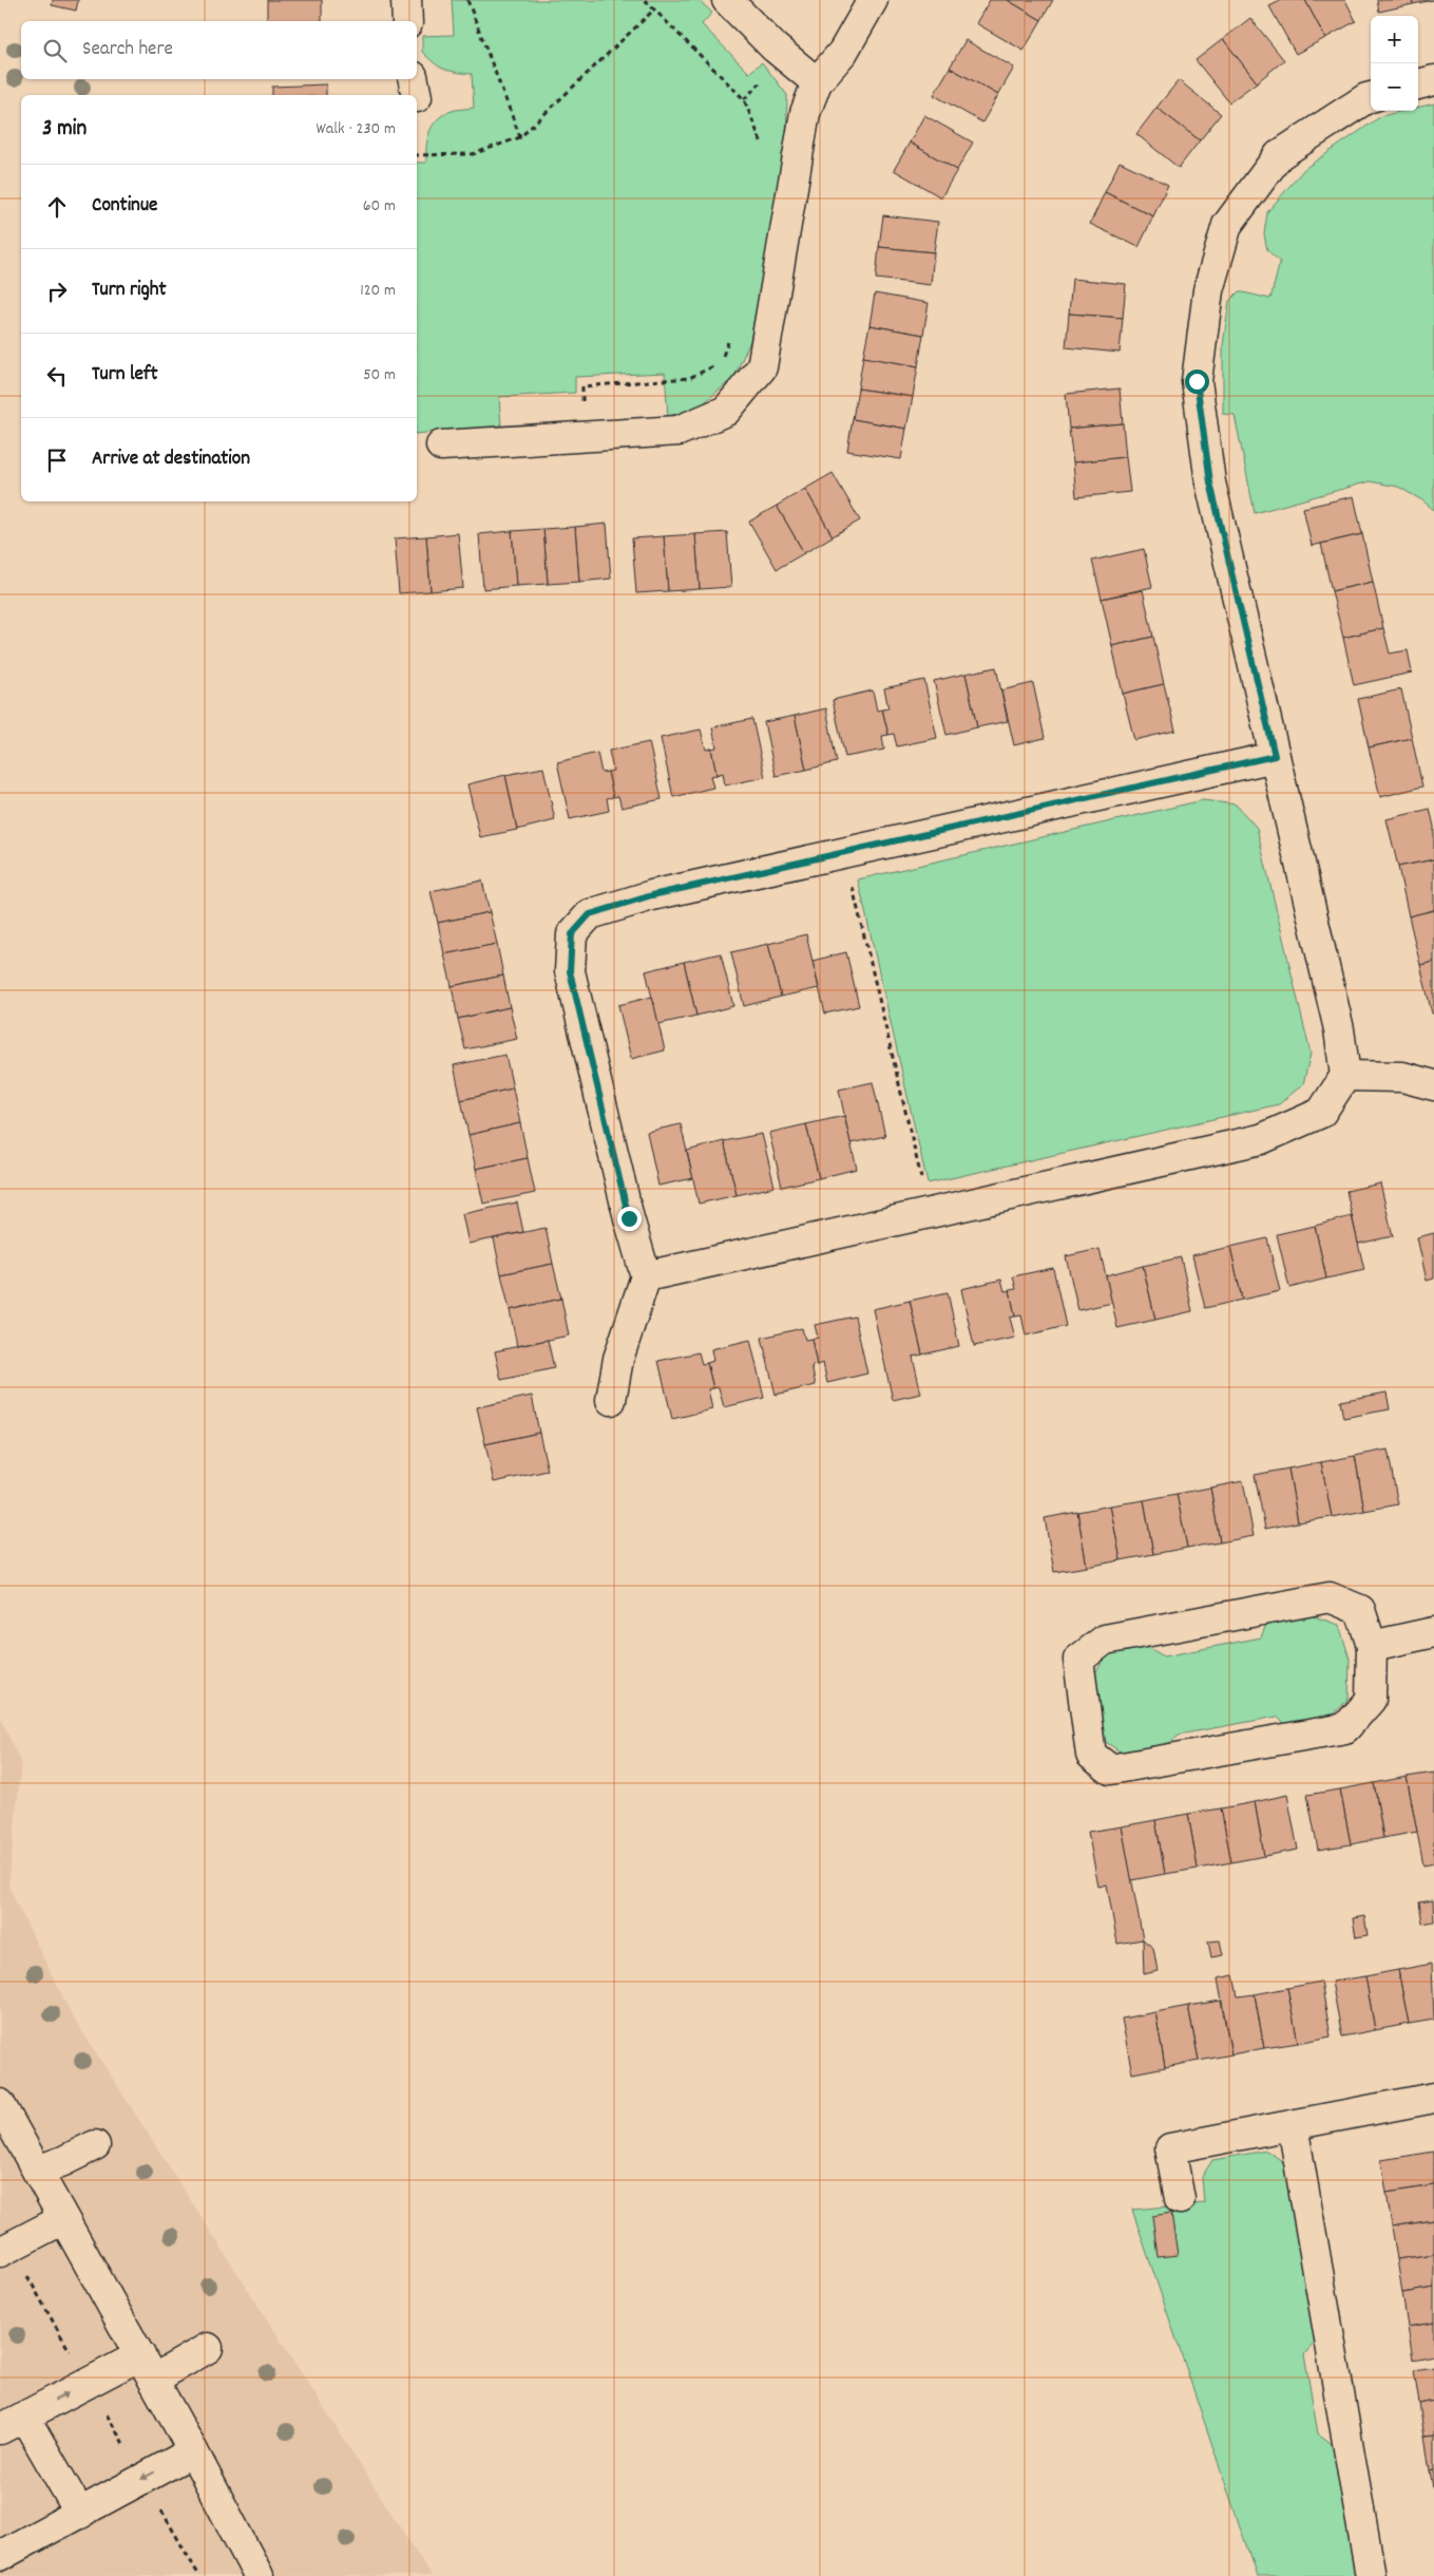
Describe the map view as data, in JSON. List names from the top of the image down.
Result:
{
  "page": {
    "map_buttons": ["+", "−"],
    "search": "Search here",
    "heading": ["3 min", "Walk · 230 m"],
    "list": [
      ["Continue", "60 m"],
      ["Turn right", "120 m"],
      ["Turn left", "50 m"],
      "Arrive at destination"
    ]
  }
}
